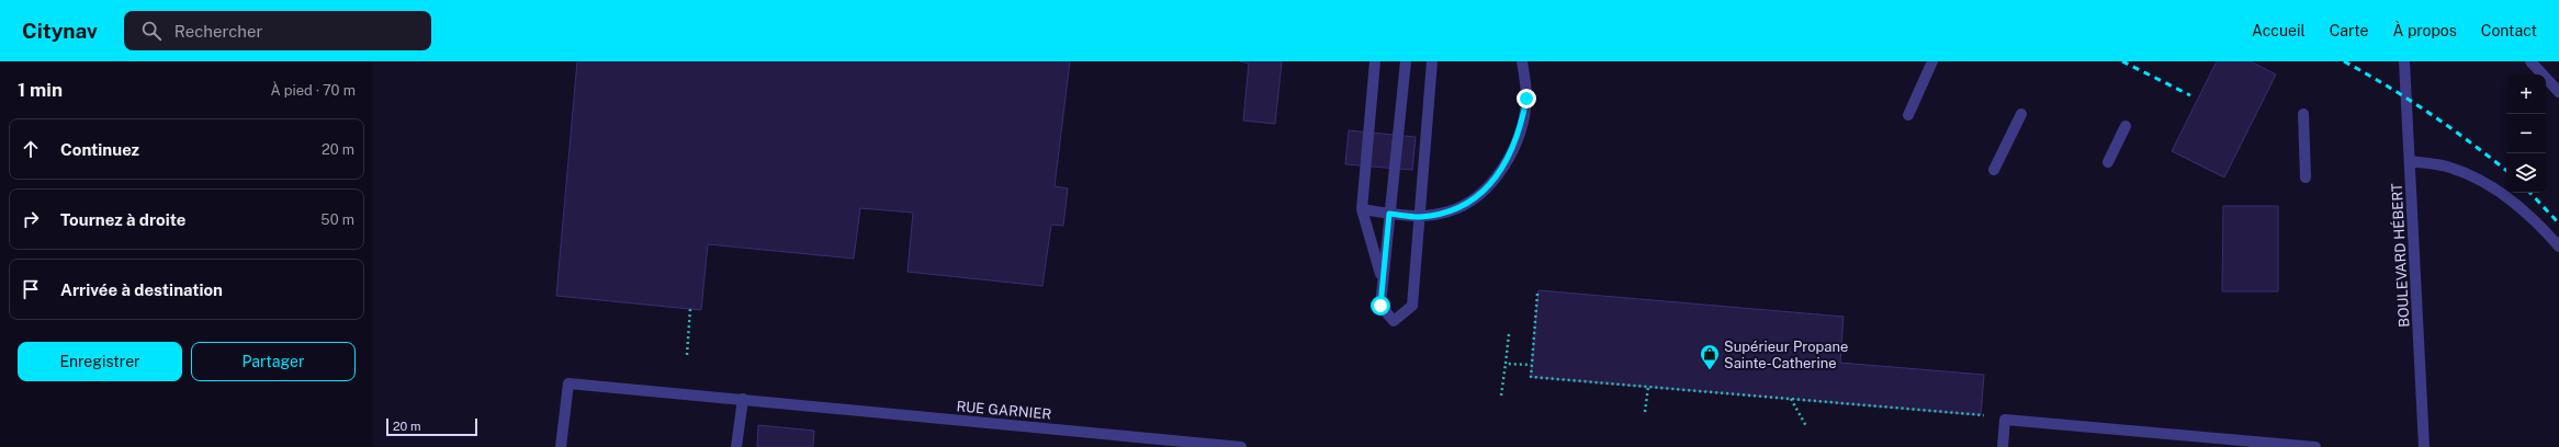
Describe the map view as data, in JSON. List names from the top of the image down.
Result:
{
  "streets": {
    "street": ["BOULEVARD HÉBERT", "RUE GARNIER"]
  },
  "places": {
    "shop": ["Supérieur Propane Sainte-Catherine"]
  },
  "scale_bar": "20 m",
  "page": {
    "header": "Citynav",
    "search": "Rechercher",
    "nav": [
      "Accueil",
      "Carte",
      "À propos",
      "Contact"
    ],
    "heading": ["1 min", "À pied · 70 m"],
    "map_buttons": ["+", "−"],
    "list": [
      ["Continuez", "20 m"],
      ["Tournez à droite", "50 m"],
      "Arrivée à destination"
    ],
    "buttons": ["Enregistrer", "Partager"],
    "scale": "20 m"
  }
}
